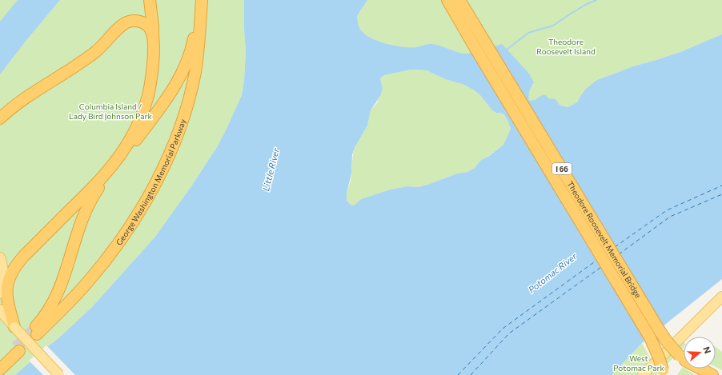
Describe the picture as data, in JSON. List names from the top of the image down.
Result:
{
  "streets": {
    "highway": ["I 66", "George Washington Memorial Parkway", "Theodore Roosevelt Memorial Bridge"]
  },
  "crossings": [
    ["I 66", "Theodore Roosevelt Memorial Bridge"]
  ],
  "water": ["Little River", "Potomac River"],
  "parks": ["Theodore Roosevelt Island", "Columbia Island / Lady Bird Johnson Park", "West Potomac Park"],
  "north": "right"
}
